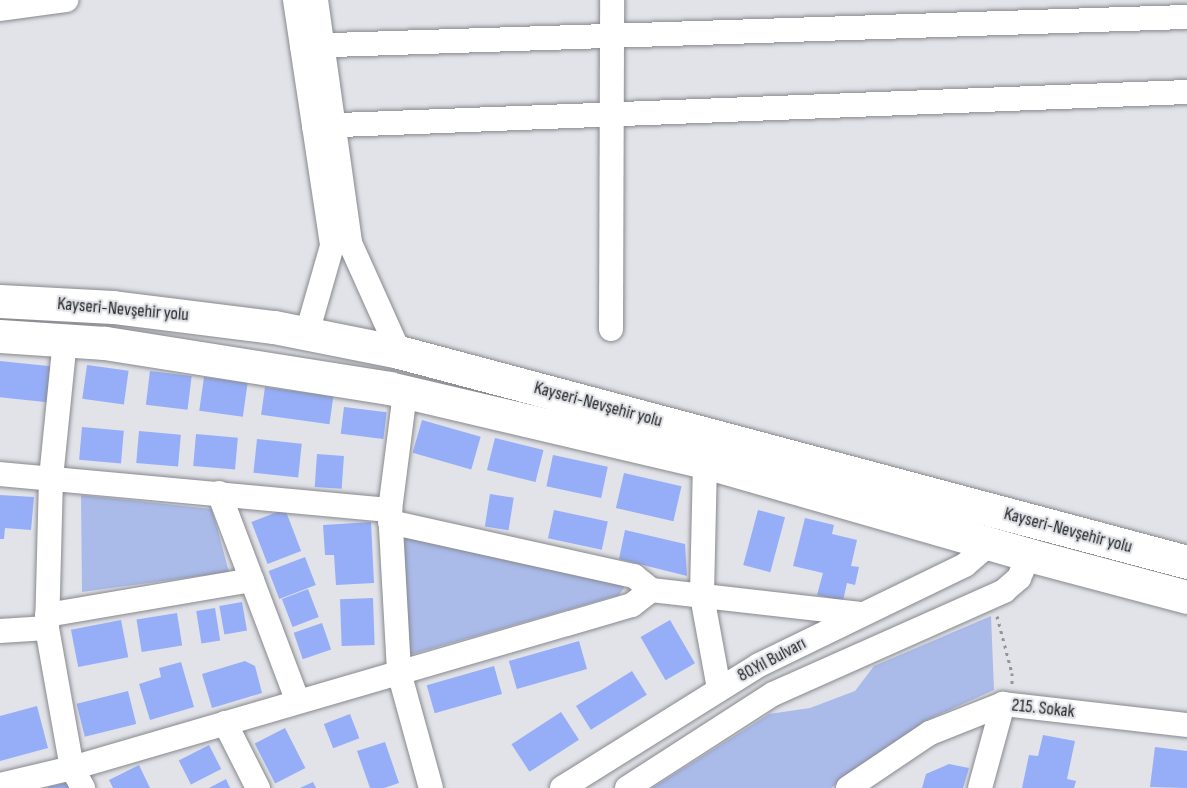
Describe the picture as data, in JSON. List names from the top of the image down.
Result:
{
  "streets": {
    "highway": ["Kayseri-Nevşehir yolu"],
    "street": ["80.Yıl Bulvarı", "215. Sokak"]
  },
  "crossings": [
    ["Kayseri-Nevşehir yolu", "80.Yıl Bulvarı"]
  ]
}
